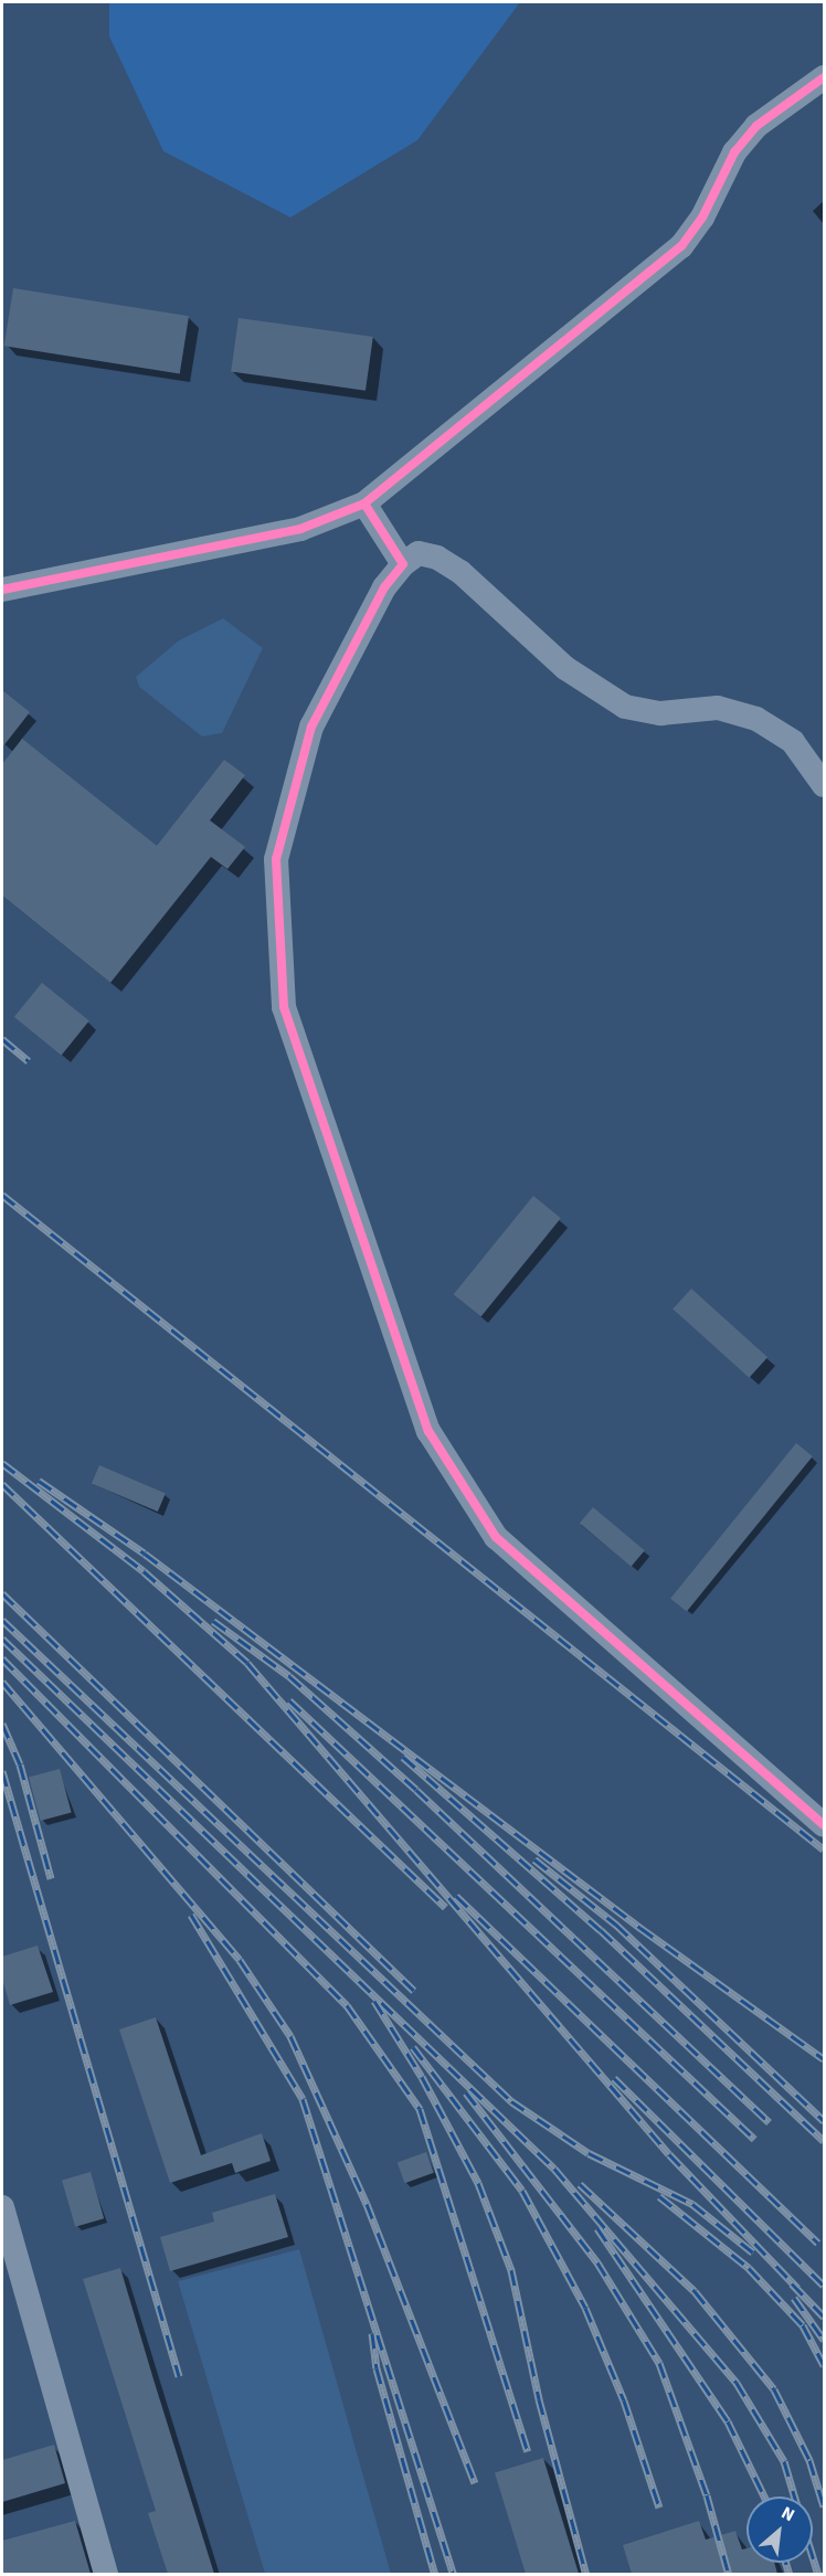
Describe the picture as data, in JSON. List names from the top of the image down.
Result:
{
  "north": "top right"
}
